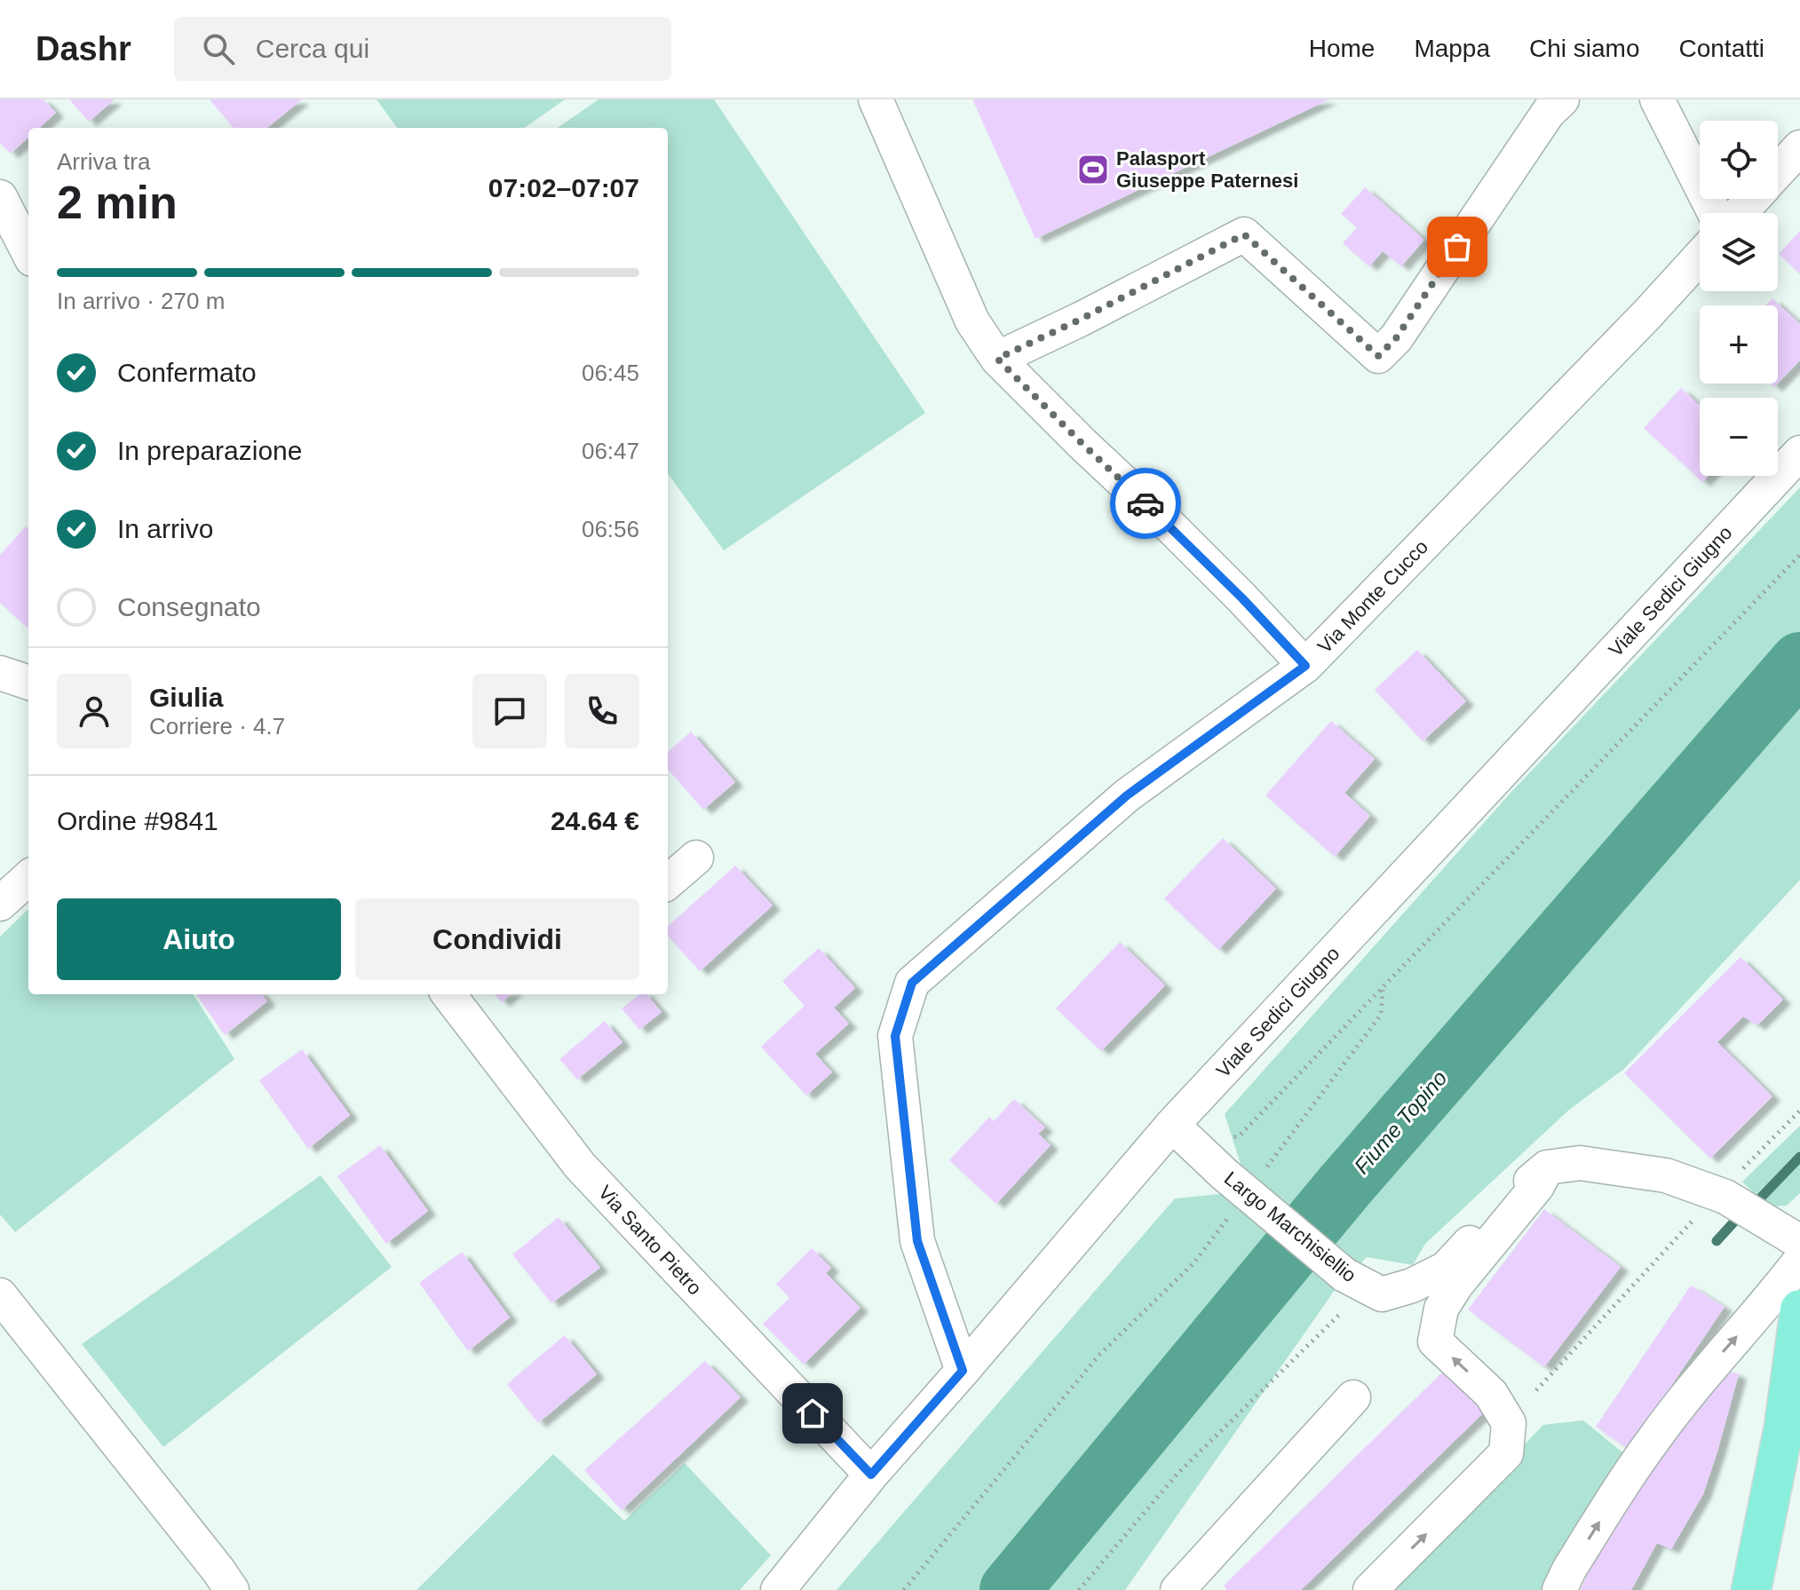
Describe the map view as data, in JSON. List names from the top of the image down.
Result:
{
  "streets": {
    "street": [
      "Viale Sedici Giugno",
      "Via Monte Cucco",
      "Largo Marchisiellio",
      "Via Santo Pietro"
    ]
  },
  "crossings": [
    ["Viale Sedici Giugno", "Via Monte Cucco"],
    ["Viale Sedici Giugno", "Largo Marchisiellio"],
    ["Viale Sedici Giugno", "Via Santo Pietro"]
  ],
  "water": ["Fiume Topino"],
  "places": {
    "sports": ["Palasport Giuseppe Paternesi"]
  },
  "page": {
    "header": "Dashr",
    "search": "Cerca qui",
    "nav": [
      "Home",
      "Mappa",
      "Chi siamo",
      "Contatti"
    ],
    "map_buttons": ["+", "−"],
    "heading": ["2 min", "Arriva tra", "07:02–07:07"],
    "panel": [
      "Giulia",
      "Corriere · 4.7",
      "Ordine #9841",
      "24.64 €"
    ],
    "bar": "In arrivo · 270 m",
    "list": [
      ["Confermato", "06:45"],
      ["In preparazione", "06:47"],
      ["In arrivo", "06:56"],
      "Consegnato"
    ],
    "buttons": ["Aiuto", "Condividi"]
  }
}
